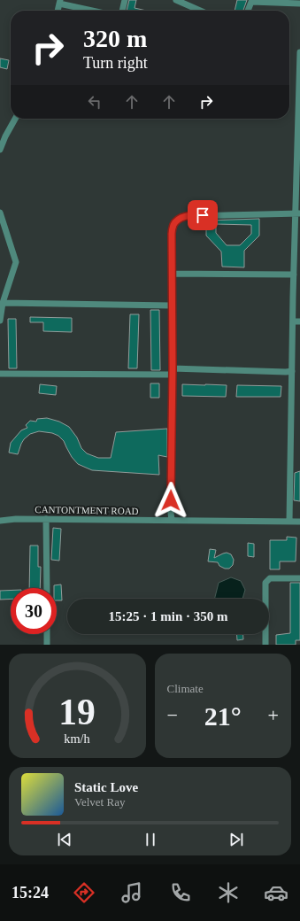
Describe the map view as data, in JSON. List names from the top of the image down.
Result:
{
  "streets": {
    "street": ["CANTONTMENT ROAD"]
  },
  "page": {
    "turn": ["320 m", "Turn right"],
    "limit": "30",
    "trip": "15:25 · 1 min · 350 m",
    "tile": "Climate",
    "heat": ["−", "21°", "+"],
    "song": ["Static Love", "Velvet Ray"],
    "tabs": "15:24",
    "gauge": ["19", "km/h"]
  }
}
